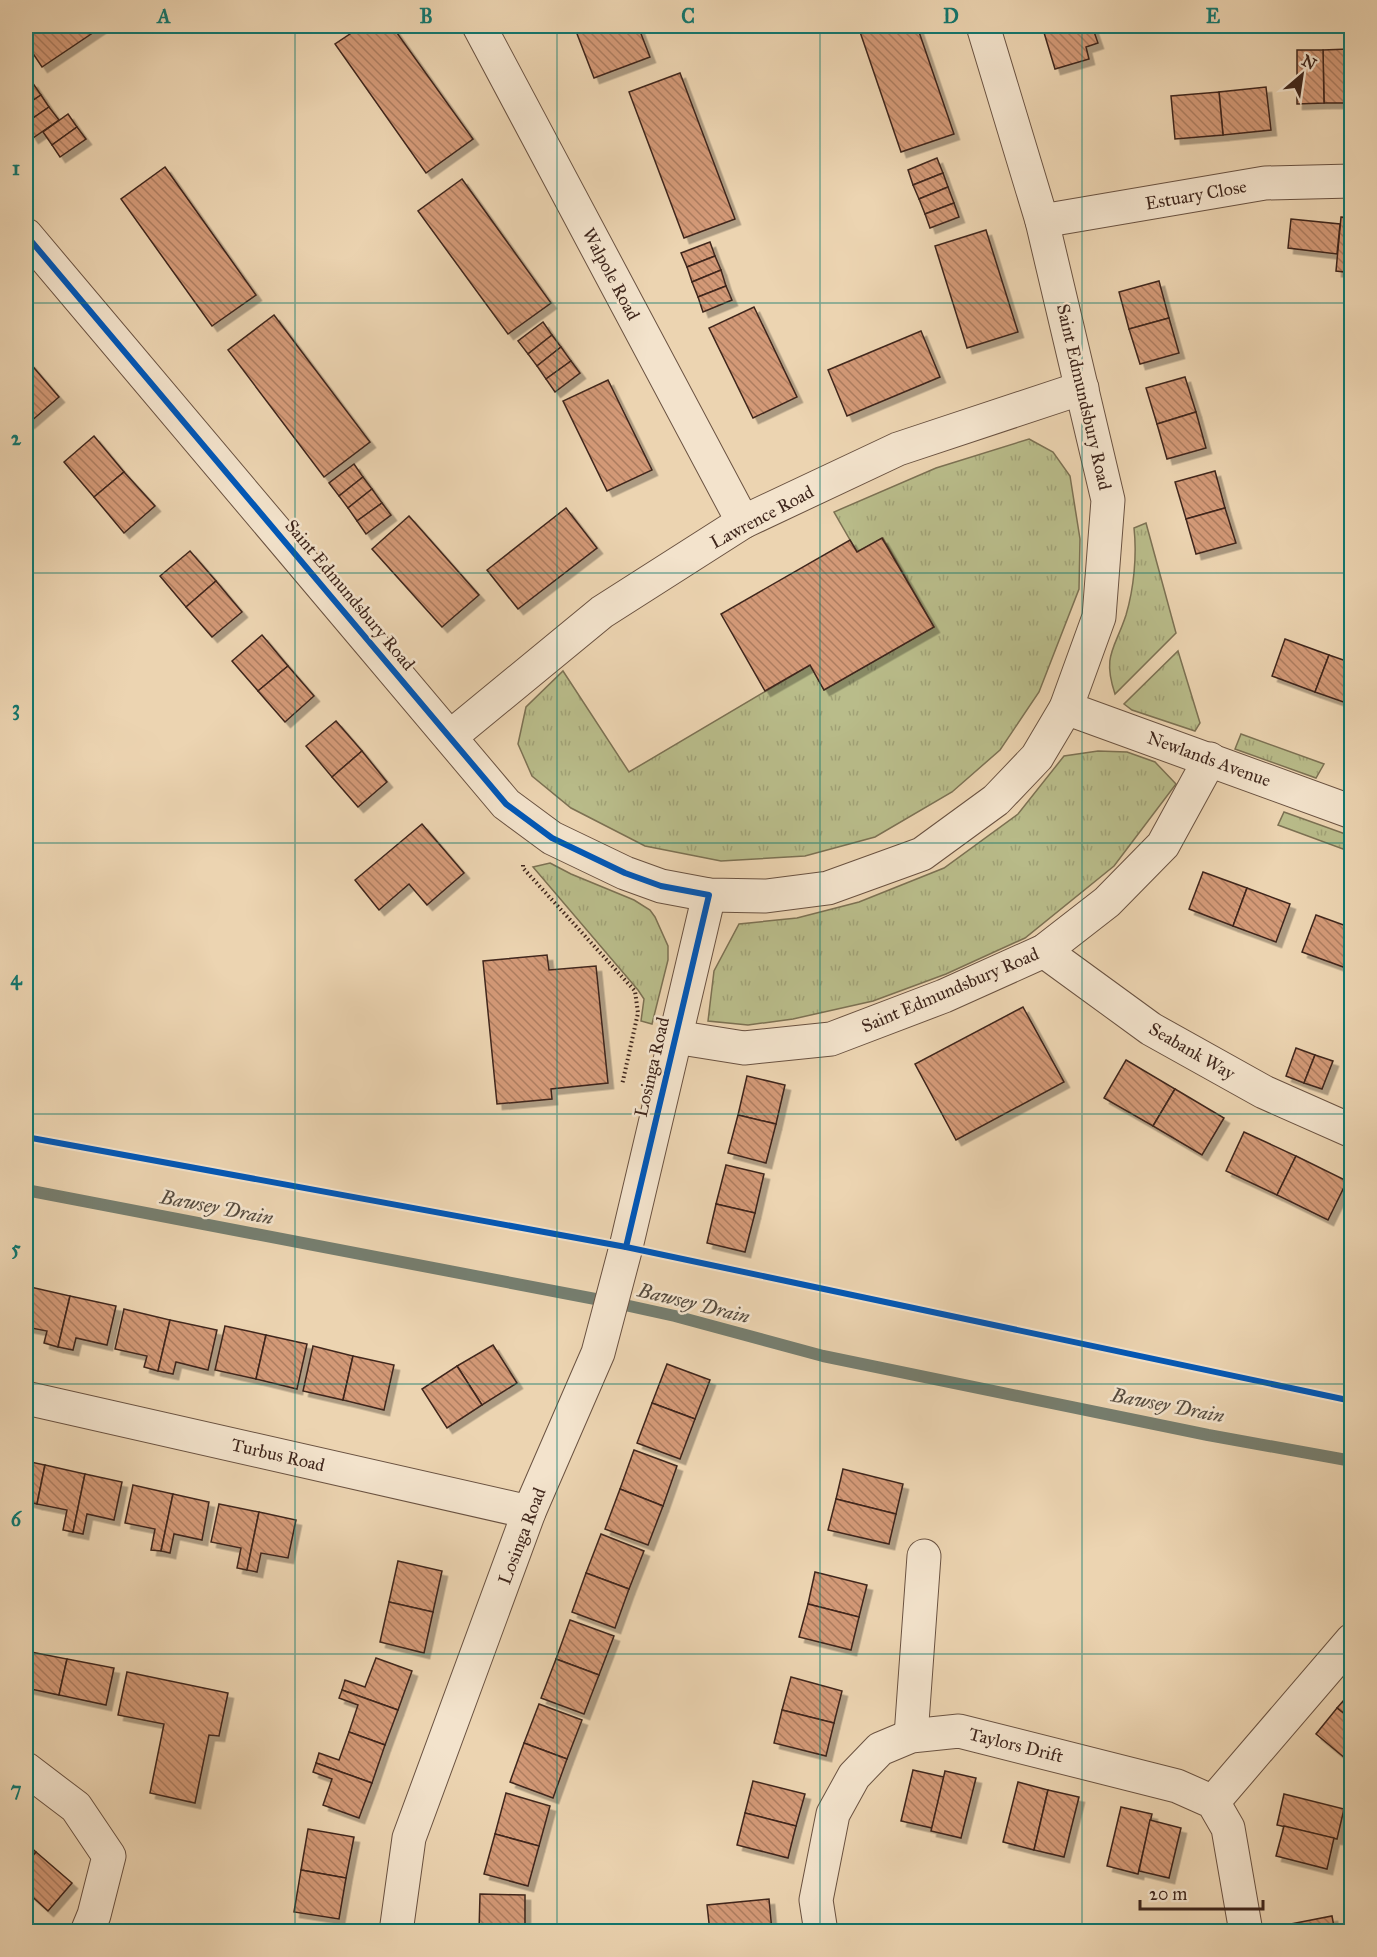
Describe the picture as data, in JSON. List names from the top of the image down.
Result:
{
  "streets": {
    "street": [
      "Estuary Close",
      "Walpole Road",
      "Saint Edmundsbury Road",
      "Lawrence Road",
      "Newlands Avenue",
      "Seabank Way",
      "Losinga Road",
      "Turbus Road",
      "Taylors Drift"
    ]
  },
  "crossings": [
    ["Estuary Close", "Saint Edmundsbury Road"],
    ["Walpole Road", "Lawrence Road"],
    ["Saint Edmundsbury Road", "Lawrence Road"],
    ["Saint Edmundsbury Road", "Newlands Avenue"],
    ["Saint Edmundsbury Road", "Seabank Way"],
    ["Saint Edmundsbury Road", "Losinga Road"],
    ["Losinga Road", "Turbus Road"]
  ],
  "water": ["Bawsey Drain"],
  "scale_bar": "20 m",
  "north": "top right",
  "grid": {
    "columns": [
      "A",
      "B",
      "C",
      "D",
      "E"
    ],
    "rows": [
      "1",
      "2",
      "3",
      "4",
      "5",
      "6",
      "7"
    ]
  }
}
